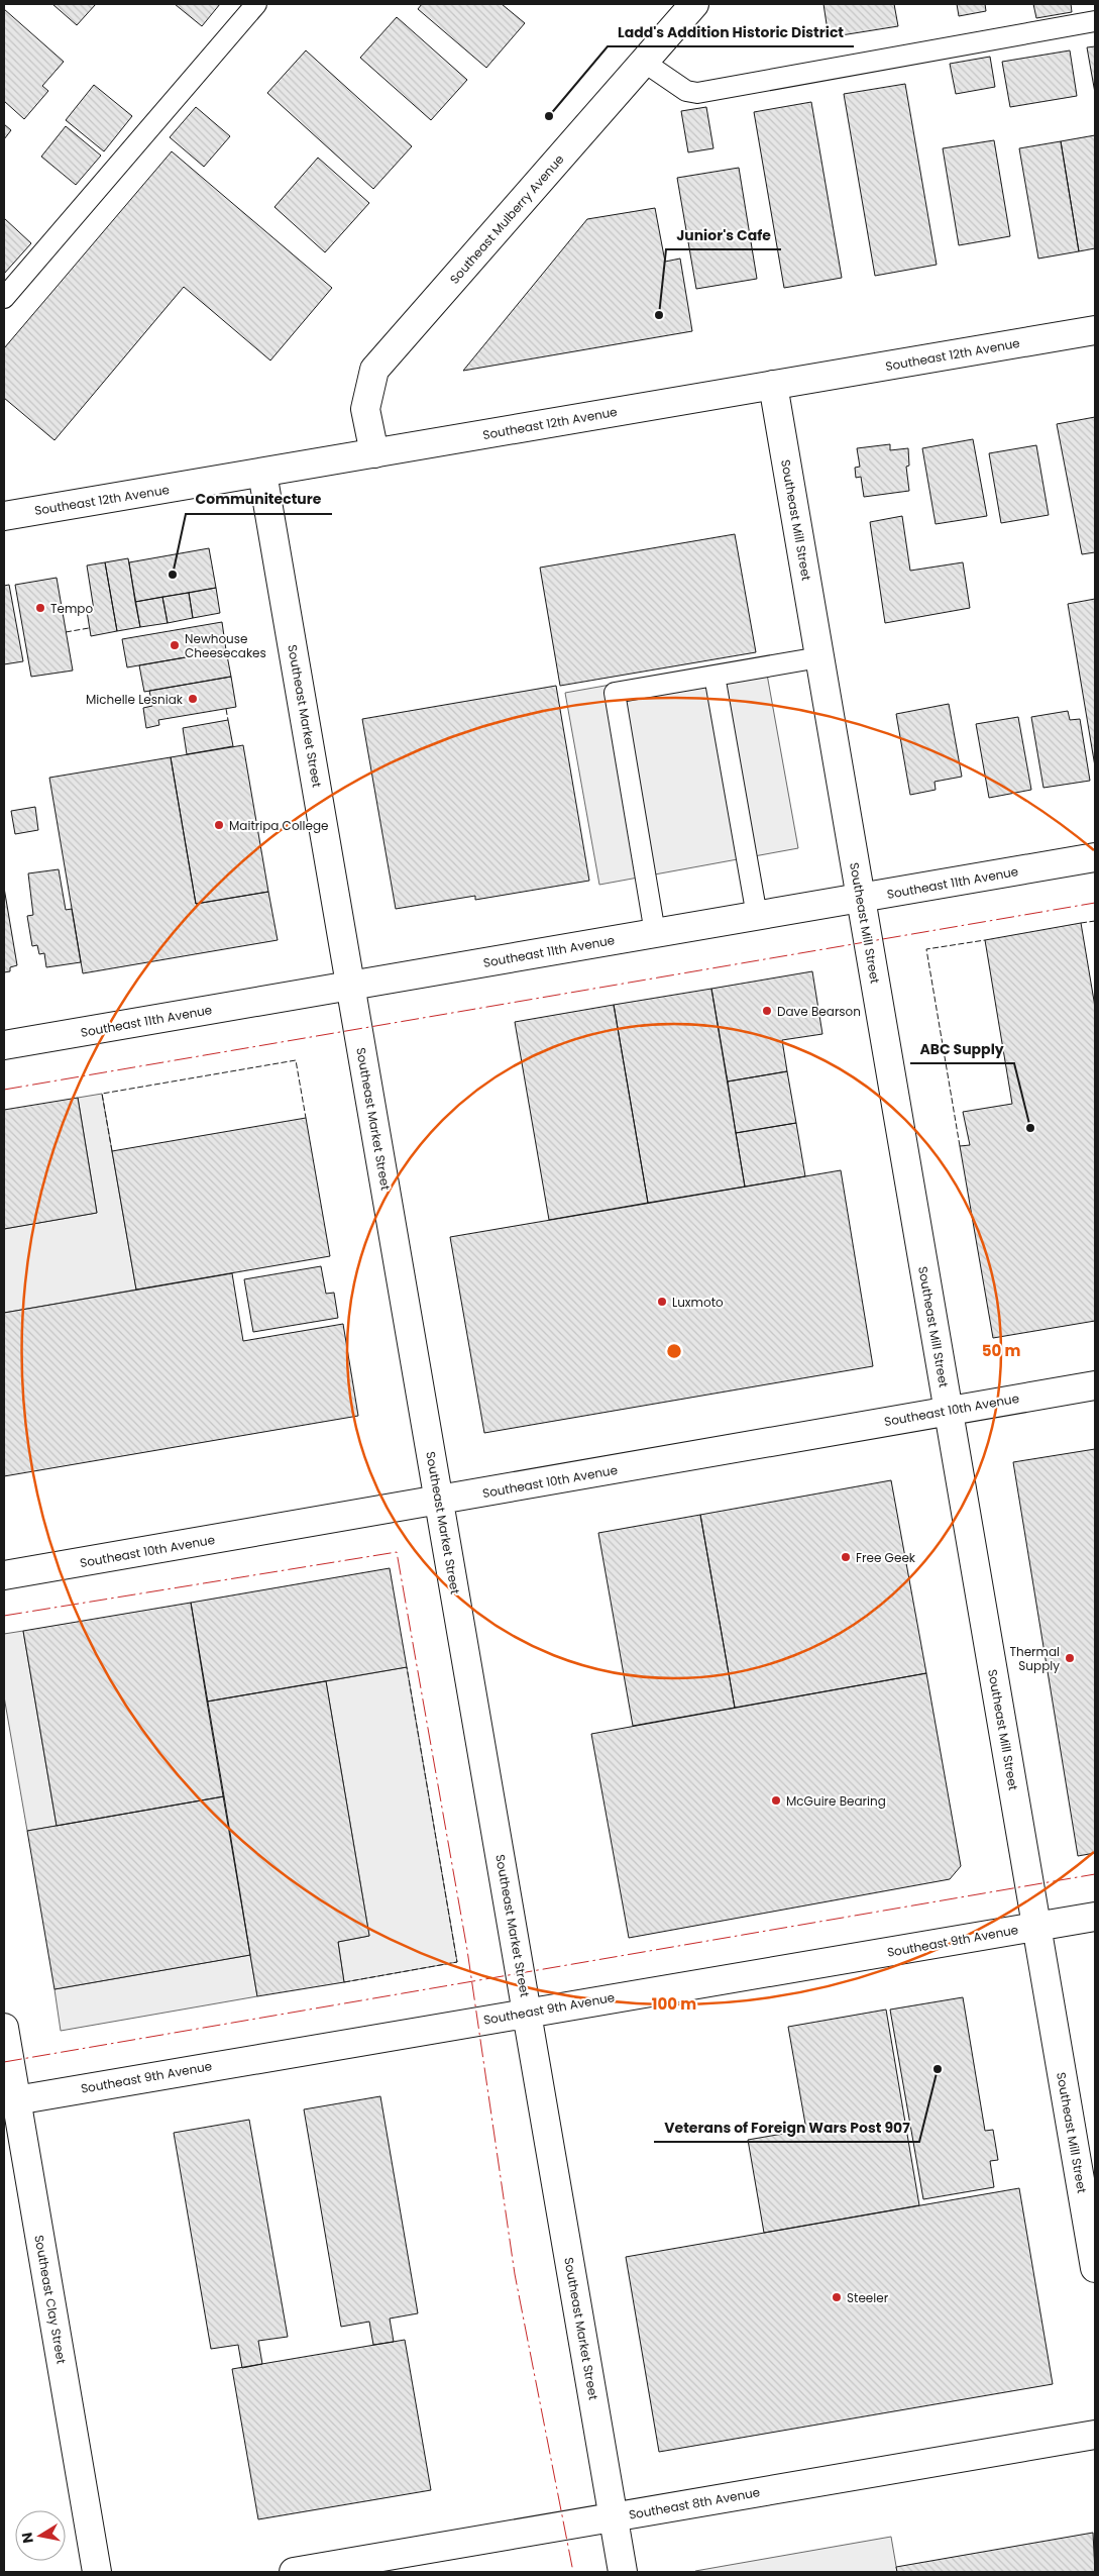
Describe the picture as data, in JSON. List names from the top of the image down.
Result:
{
  "streets": {
    "street": [
      "Southeast Mulberry Avenue",
      "Southeast 12th Avenue",
      "Southeast Mill Street",
      "Southeast Market Street",
      "Southeast 11th Avenue",
      "Southeast 10th Avenue",
      "Southeast 9th Avenue",
      "Southeast Clay Street",
      "Southeast 8th Avenue"
    ]
  },
  "crossings": [
    ["Southeast Mulberry Avenue", "Southeast 12th Avenue"],
    ["Southeast 12th Avenue", "Southeast Mill Street"],
    ["Southeast 12th Avenue", "Southeast Market Street"],
    ["Southeast Mill Street", "Southeast 11th Avenue"],
    ["Southeast Mill Street", "Southeast 10th Avenue"],
    ["Southeast Mill Street", "Southeast 9th Avenue"],
    ["Southeast Market Street", "Southeast 11th Avenue"],
    ["Southeast Market Street", "Southeast 10th Avenue"],
    ["Southeast Market Street", "Southeast 9th Avenue"],
    ["Southeast Market Street", "Southeast 8th Avenue"],
    ["Southeast 9th Avenue", "Southeast Clay Street"]
  ],
  "places": [
    "Ladd's Addition Historic District",
    "Junior's Cafe",
    "Communitecture",
    "Tempo",
    "Newhouse Cheesecakes",
    "Michelle Lesniak",
    "Maitripa College",
    "Dave Bearson",
    "ABC Supply",
    "Luxmoto",
    "Free Geek",
    "Thermal Supply",
    "McGuire Bearing",
    "Veterans of Foreign Wars Post 907",
    "Steeler"
  ],
  "north": "left",
  "rings": ["50 m", "100 m"]
}
